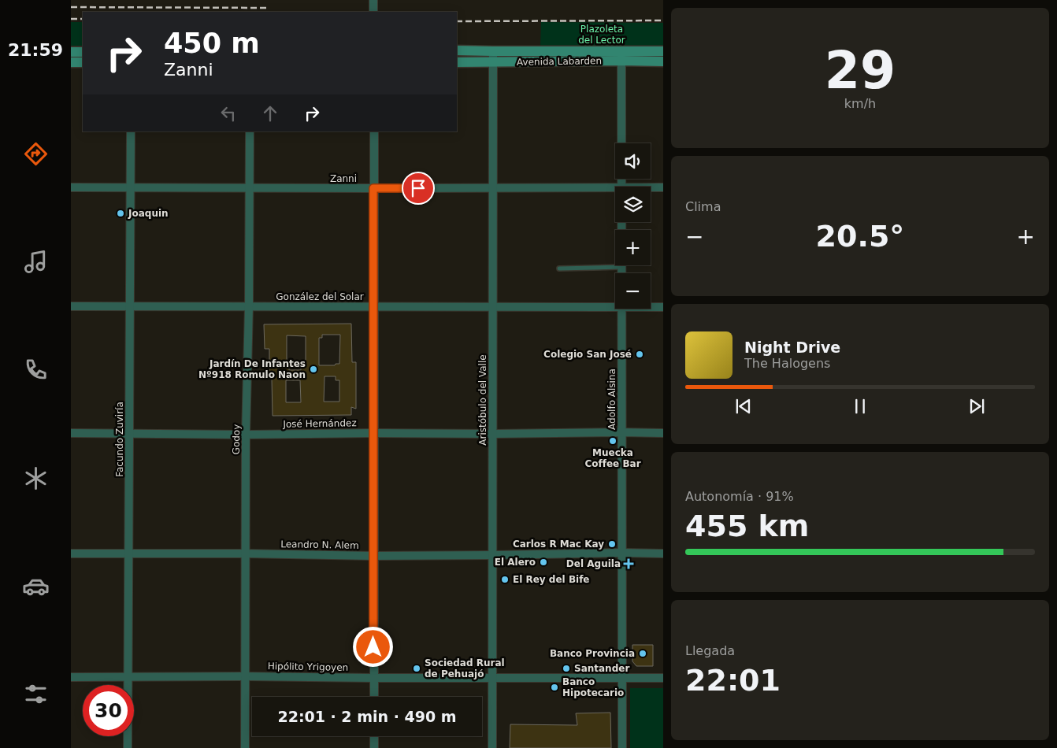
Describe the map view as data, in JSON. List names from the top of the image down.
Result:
{
  "streets": {
    "main road": ["Avenida Labarden"],
    "street": [
      "Zanni",
      "González del Solar",
      "Adolfo Alsina",
      "Aristóbulo del Valle",
      "José Hernández",
      "Facundo Zuviría",
      "Godoy",
      "Leandro N. Alem",
      "Hipólito Yrigoyen"
    ]
  },
  "crossings": [
    ["Avenida Labarden", "Adolfo Alsina"],
    ["Avenida Labarden", "Aristóbulo del Valle"],
    ["Zanni", "Aristóbulo del Valle"],
    ["Zanni", "Facundo Zuviría"],
    ["Zanni", "Godoy"],
    ["González del Solar", "Aristóbulo del Valle"],
    ["González del Solar", "Facundo Zuviría"],
    ["González del Solar", "Godoy"],
    ["Adolfo Alsina", "José Hernández"],
    ["Adolfo Alsina", "Leandro N. Alem"],
    ["Adolfo Alsina", "Hipólito Yrigoyen"],
    ["Aristóbulo del Valle", "José Hernández"],
    ["Aristóbulo del Valle", "Leandro N. Alem"],
    ["Aristóbulo del Valle", "Hipólito Yrigoyen"],
    ["José Hernández", "Facundo Zuviría"],
    ["José Hernández", "Godoy"],
    ["Facundo Zuviría", "Leandro N. Alem"],
    ["Facundo Zuviría", "Hipólito Yrigoyen"],
    ["Godoy", "Leandro N. Alem"],
    ["Godoy", "Hipólito Yrigoyen"]
  ],
  "parks": ["Plazoleta del Lector"],
  "places": {
    "other": [
      "Joaquin",
      "Colegio San José",
      "Jardín De Infantes Nº918 Romulo Naon",
      "Muecka Coffee Bar",
      "Carlos R Mac Kay",
      "El Alero",
      "El Rey del Bife",
      "Banco Provincia",
      "Sociedad Rural de Pehuajó",
      "Santander",
      "Banco Hipotecario"
    ],
    "health": ["Del Aguila"]
  },
  "page": {
    "tabs": "21:59",
    "tile": [
      ["29", "km/h"],
      "Clima",
      ["Autonomía · 91%", "455 km"],
      ["Llegada", "22:01"]
    ],
    "turn": ["450 m", "Zanni"],
    "map_buttons": ["+", "−"],
    "heat": ["−", "20.5°", "+"],
    "song": ["Night Drive", "The Halogens"],
    "limit": "30",
    "trip": "22:01 · 2 min · 490 m"
  }
}
